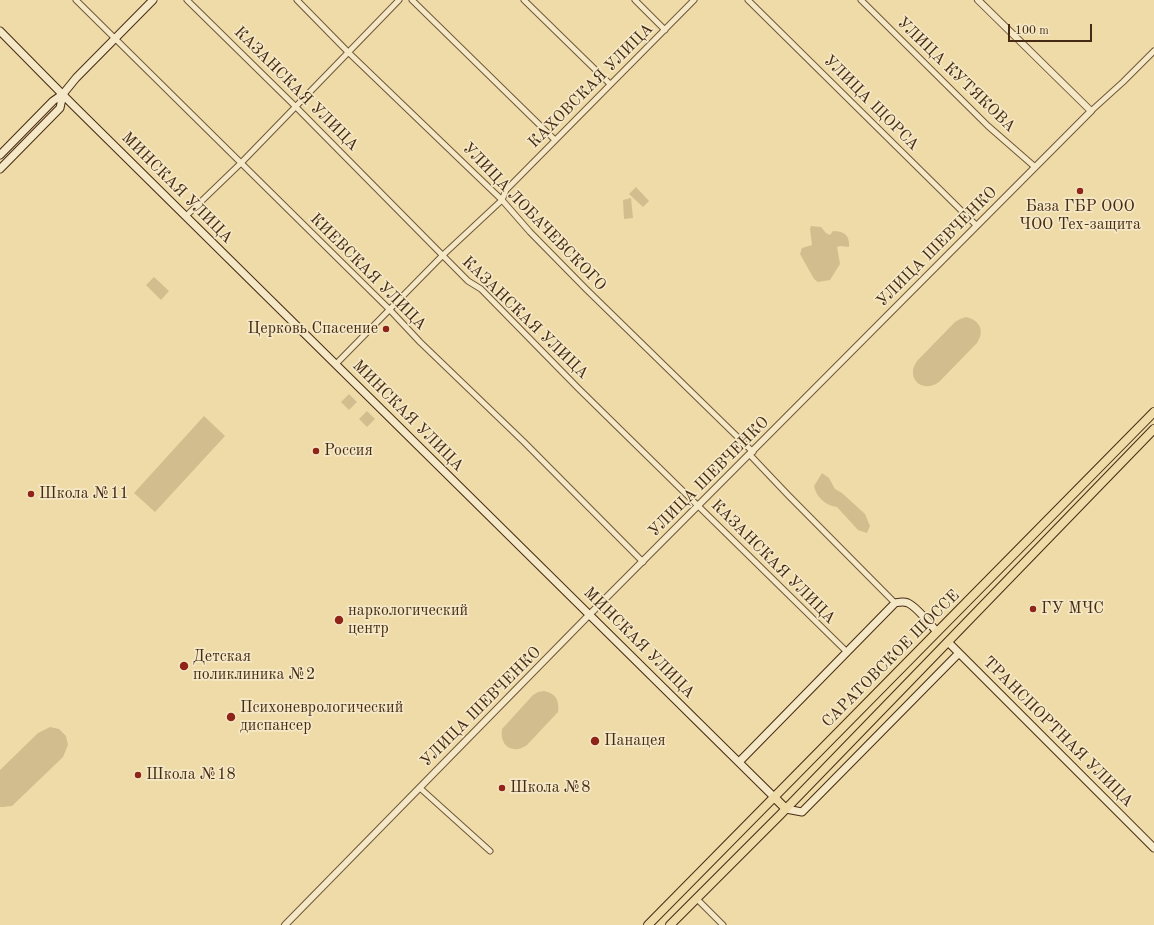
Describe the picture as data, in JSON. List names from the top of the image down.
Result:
{
  "streets": {
    "main road": ["МИНСКАЯ УЛИЦА", "САРАТОВСКОЕ ШОССЕ", "ТРАНСПОРТНАЯ УЛИЦА"],
    "street": [
      "УЛИЦА КУТЯКОВА",
      "КАХОВСКАЯ УЛИЦА",
      "КАЗАНСКАЯ УЛИЦА",
      "УЛИЦА ЩОРСА",
      "УЛИЦА ЛОБАЧЕВСКОГО",
      "УЛИЦА ШЕВЧЕНКО",
      "КИЕВСКАЯ УЛИЦА"
    ]
  },
  "crossings": [
    ["УЛИЦА КУТЯКОВА", "УЛИЦА ШЕВЧЕНКО"],
    ["КАХОВСКАЯ УЛИЦА", "КАЗАНСКАЯ УЛИЦА"],
    ["КАХОВСКАЯ УЛИЦА", "МИНСКАЯ УЛИЦА"],
    ["КАХОВСКАЯ УЛИЦА", "УЛИЦА ЛОБАЧЕВСКОГО"],
    ["КАХОВСКАЯ УЛИЦА", "КИЕВСКАЯ УЛИЦА"],
    ["КАЗАНСКАЯ УЛИЦА", "УЛИЦА ШЕВЧЕНКО"],
    ["УЛИЦА ЩОРСА", "УЛИЦА ШЕВЧЕНКО"],
    ["МИНСКАЯ УЛИЦА", "УЛИЦА ШЕВЧЕНКО"],
    ["МИНСКАЯ УЛИЦА", "САРАТОВСКОЕ ШОССЕ"],
    ["УЛИЦА ЛОБАЧЕВСКОГО", "УЛИЦА ШЕВЧЕНКО"],
    ["УЛИЦА ШЕВЧЕНКО", "КИЕВСКАЯ УЛИЦА"],
    ["САРАТОВСКОЕ ШОССЕ", "ТРАНСПОРТНАЯ УЛИЦА"]
  ],
  "places": [
    "База ГБР ООО ЧОО Тех-защита",
    "Церковь Спасение",
    "Россия",
    "Школа №11",
    "ГУ МЧС",
    "наркологический центр",
    "Детская поликлиника №2",
    "Психоневрологический диспансер",
    "Панацея",
    "Школа №18",
    "Школа №8"
  ],
  "scale_bar": "100 m"
}
